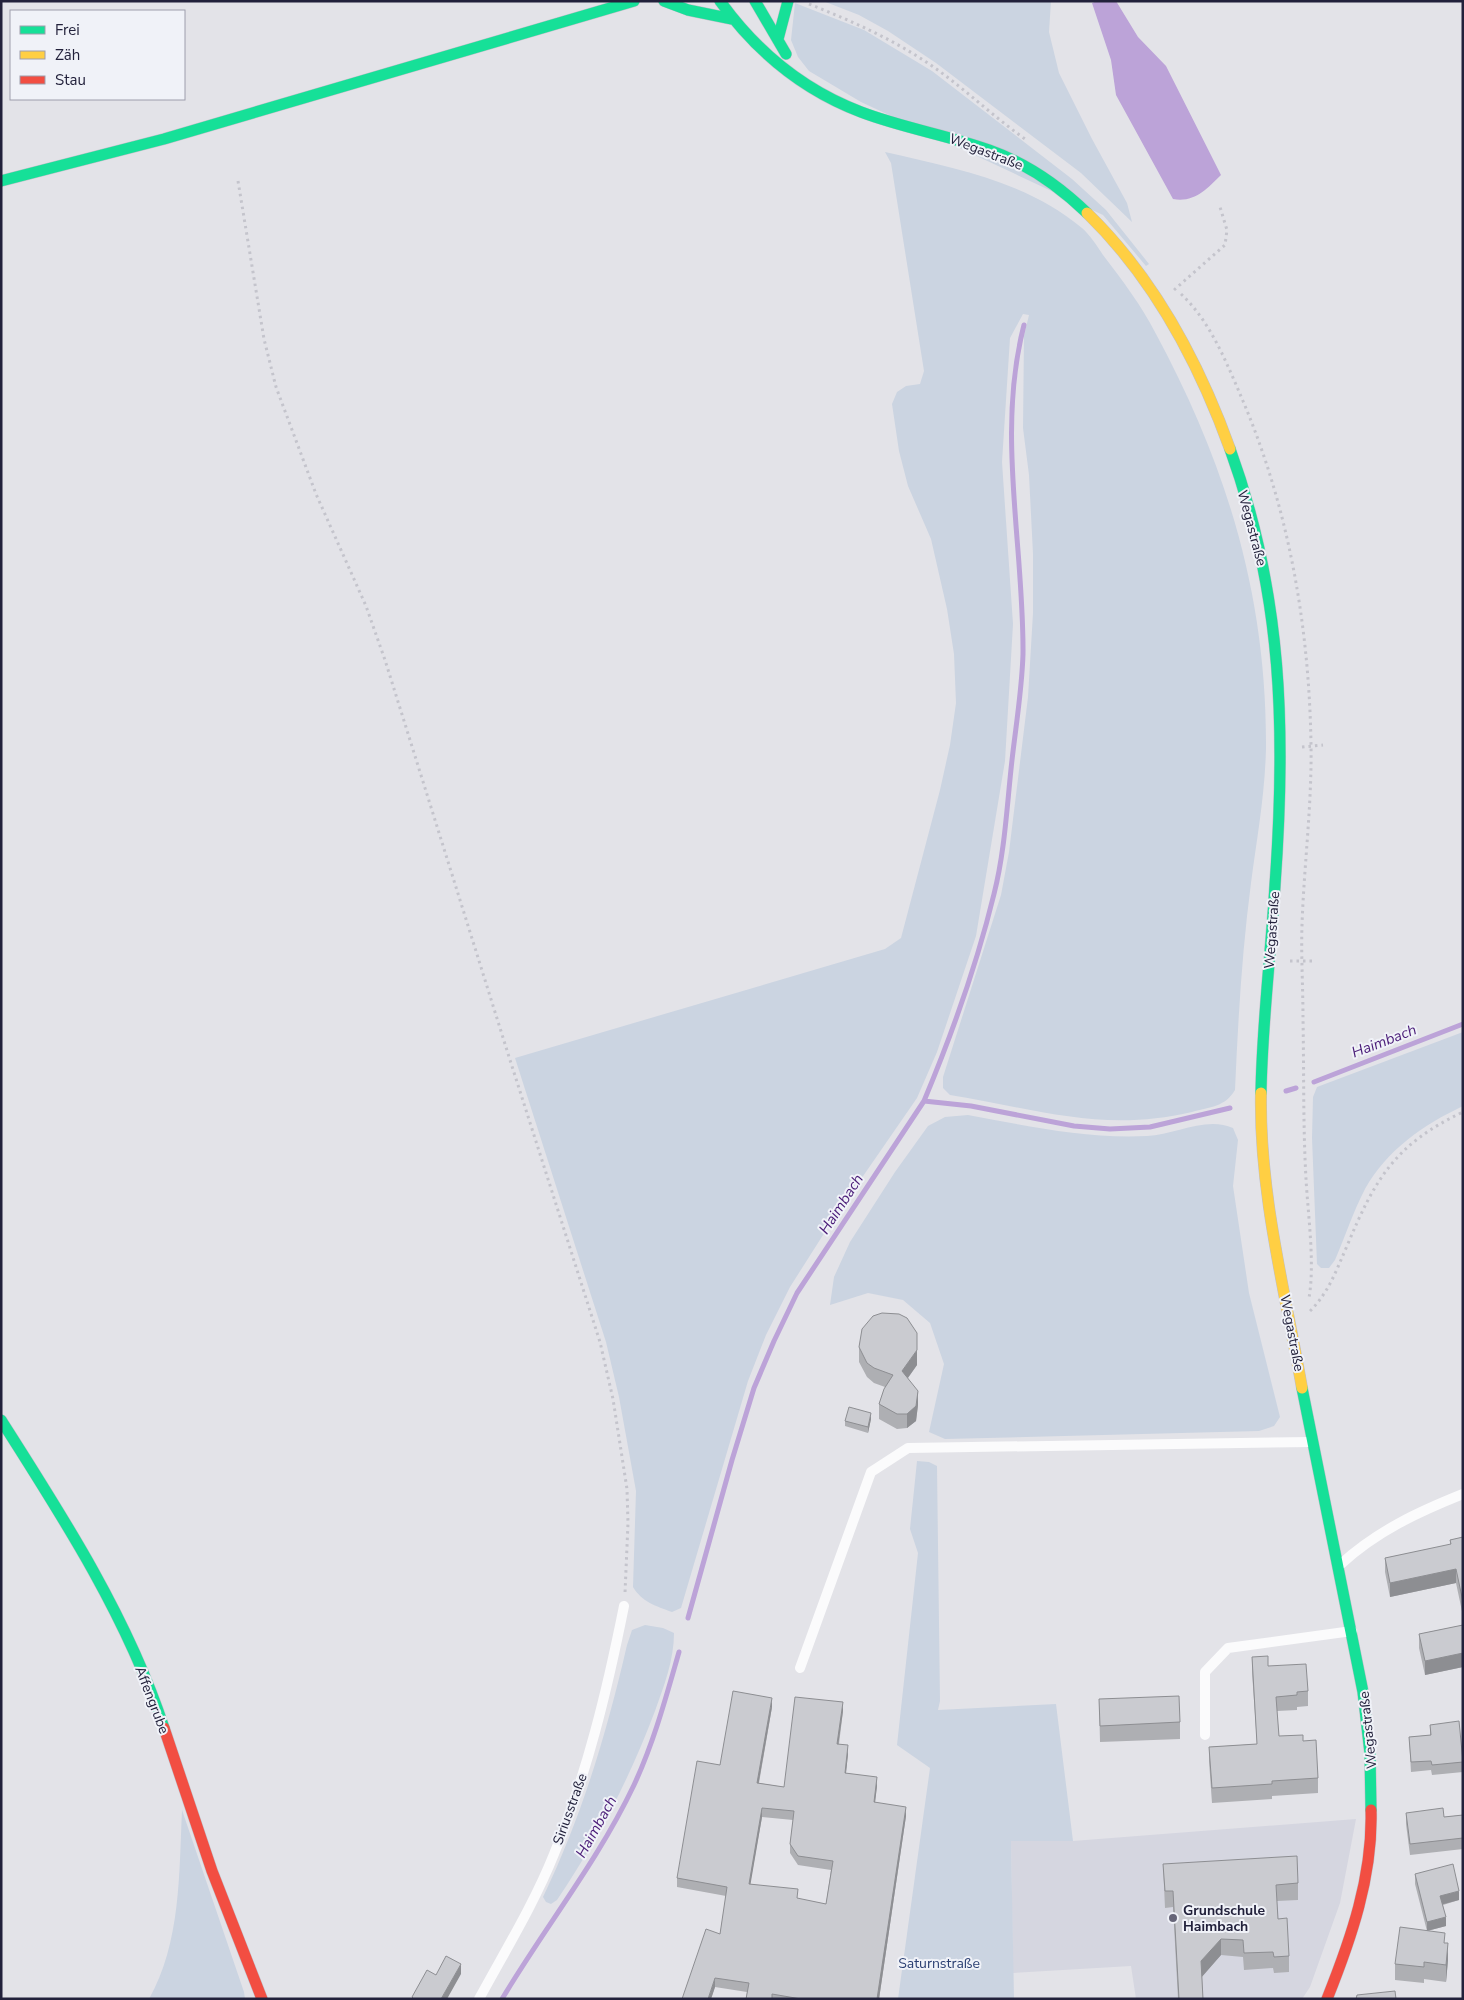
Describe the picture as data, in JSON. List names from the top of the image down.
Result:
{
  "streets": {
    "main road": ["Wegastraße", "Affengrube"],
    "lane": ["Siriusstraße"]
  },
  "water": ["Haimbach"],
  "parks": ["Saturnstraße"],
  "places": ["Grundschule Haimbach"],
  "legend": ["Frei", "Zäh", "Stau"]
}
